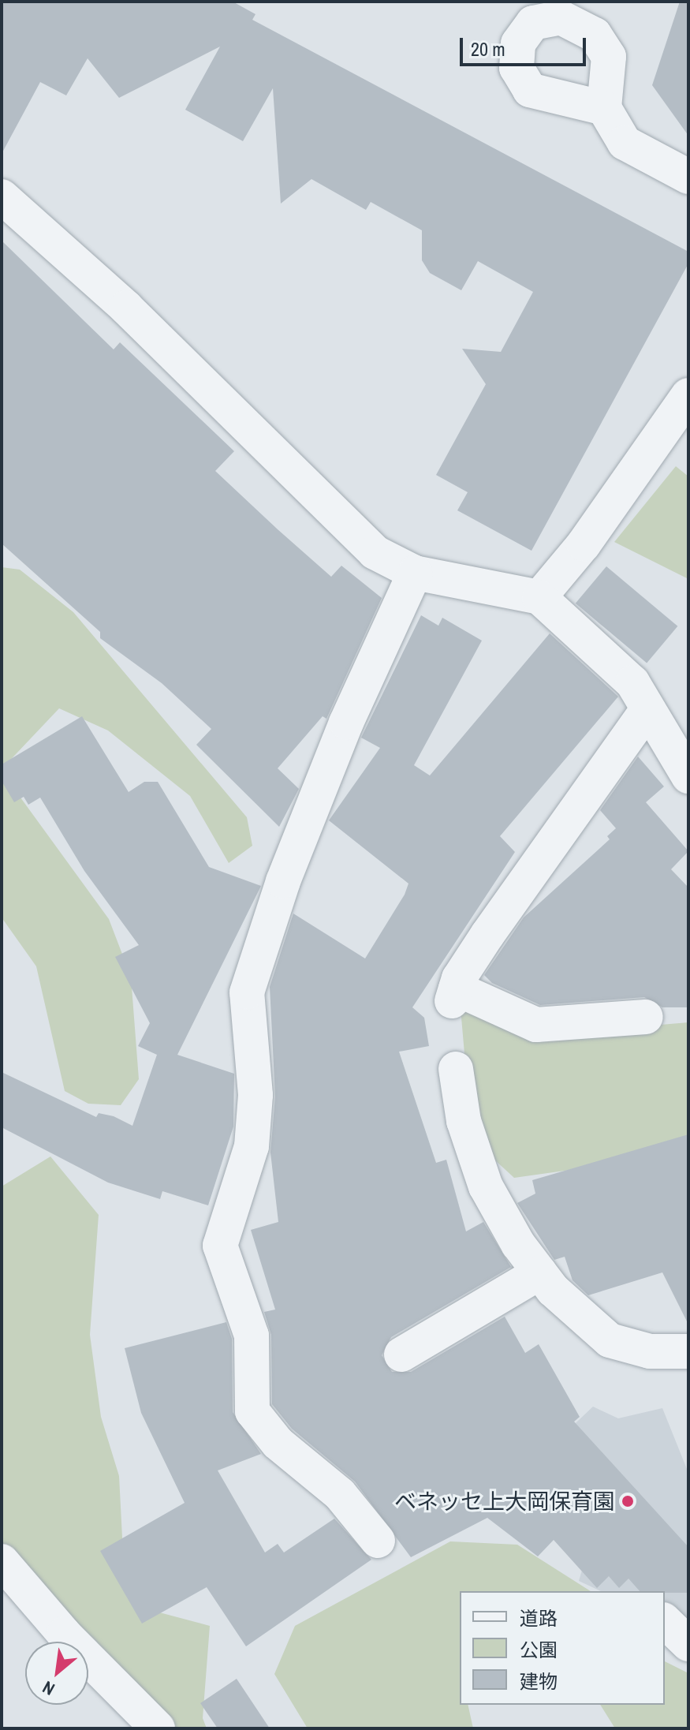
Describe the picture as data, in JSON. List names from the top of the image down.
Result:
{
  "places": ["ベネッセ上大岡保育園"],
  "legend": ["道路", "公園", "建物"],
  "scale_bar": "20 m",
  "north": "bottom left"
}
